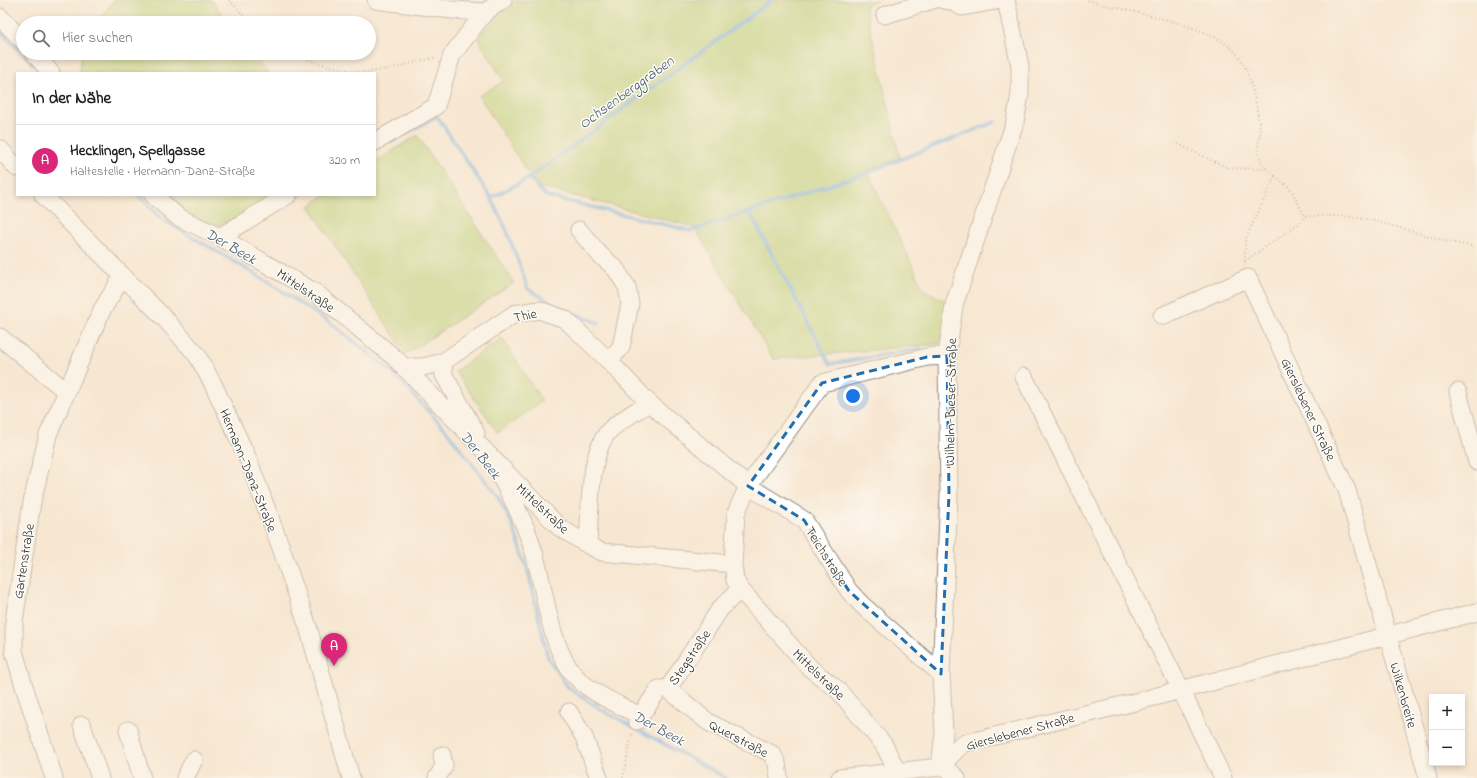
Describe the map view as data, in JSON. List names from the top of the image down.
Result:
{
  "streets": {
    "street": [
      "Mittelstraße",
      "Thie",
      "Wilhelm-Bieser-Straße",
      "Gierslebener Straße",
      "Hermann-Danz-Straße",
      "Teichstraße",
      "Gartenstraße",
      "Stegstraße",
      "Wilkenbreite",
      "Querstraße"
    ]
  },
  "crossings": [
    ["Mittelstraße", "Thie"],
    ["Mittelstraße", "Stegstraße"],
    ["Thie", "Teichstraße"],
    ["Wilhelm-Bieser-Straße", "Gierslebener Straße"],
    ["Wilhelm-Bieser-Straße", "Teichstraße"],
    ["Gierslebener Straße", "Wilkenbreite"],
    ["Hermann-Danz-Straße", "Gartenstraße"],
    ["Stegstraße", "Querstraße"]
  ],
  "water": ["Ochsenberggraben", "Der Beek"],
  "page": {
    "search": "Hier suchen",
    "heading": "In der Nähe",
    "list": [
      {
        "mark": "A",
        "name": "Hecklingen, Spellgasse",
        "note": "Haltestelle · Hermann-Danz-Straße",
        "value": "320 m"
      }
    ],
    "pins": "A",
    "map_buttons": ["+", "−"]
  }
}
